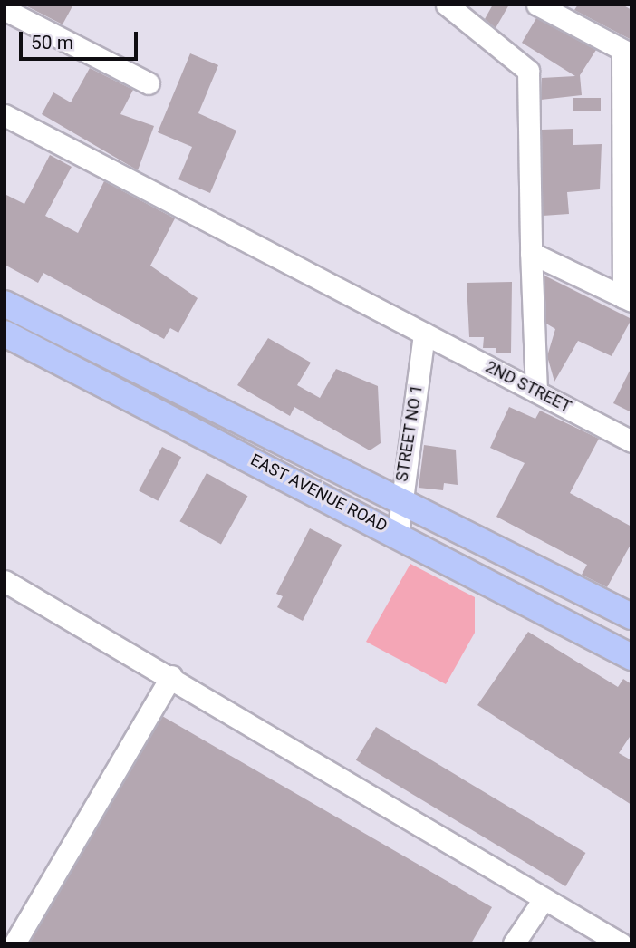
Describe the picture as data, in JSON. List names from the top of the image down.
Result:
{
  "streets": {
    "main road": ["EAST AVENUE ROAD"],
    "street": ["2ND STREET", "STREET NO 1"]
  },
  "crossings": [
    ["2ND STREET", "STREET NO 1"],
    ["STREET NO 1", "EAST AVENUE ROAD"]
  ],
  "scale_bar": "50 m"
}
